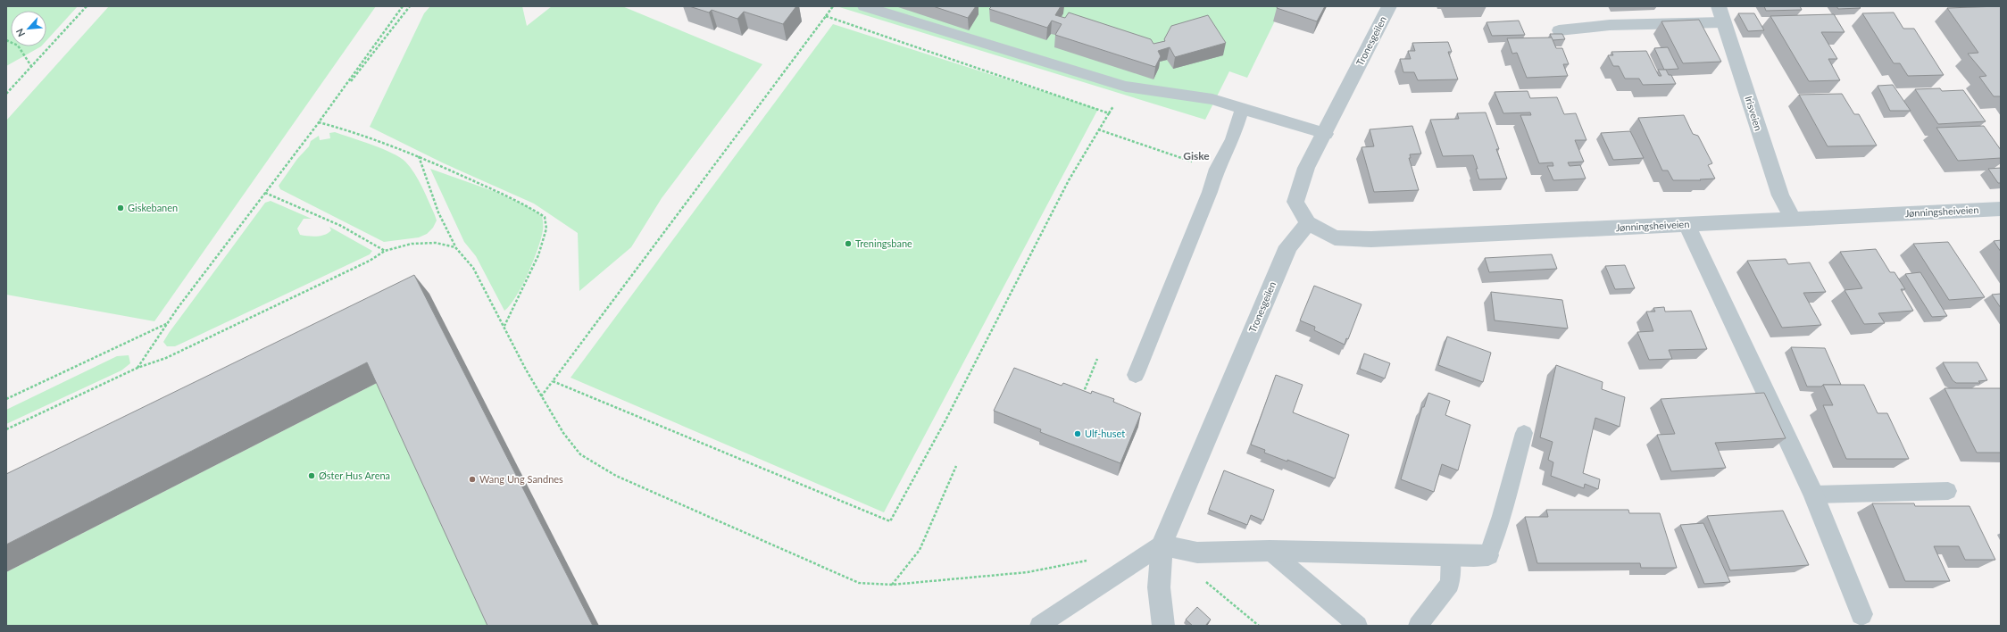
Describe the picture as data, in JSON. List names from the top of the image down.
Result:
{
  "streets": {
    "street": ["Tronesgeilen", "Irisveien", "Jønningsheiveien"]
  },
  "crossings": [
    ["Tronesgeilen", "Jønningsheiveien"],
    ["Irisveien", "Jønningsheiveien"]
  ],
  "districts": ["Giske"],
  "places": [
    "Giskebanen",
    "Treningsbane",
    "Ulf-huset",
    "Øster Hus Arena",
    "Wang Ung Sandnes"
  ],
  "north": "bottom left"
}
